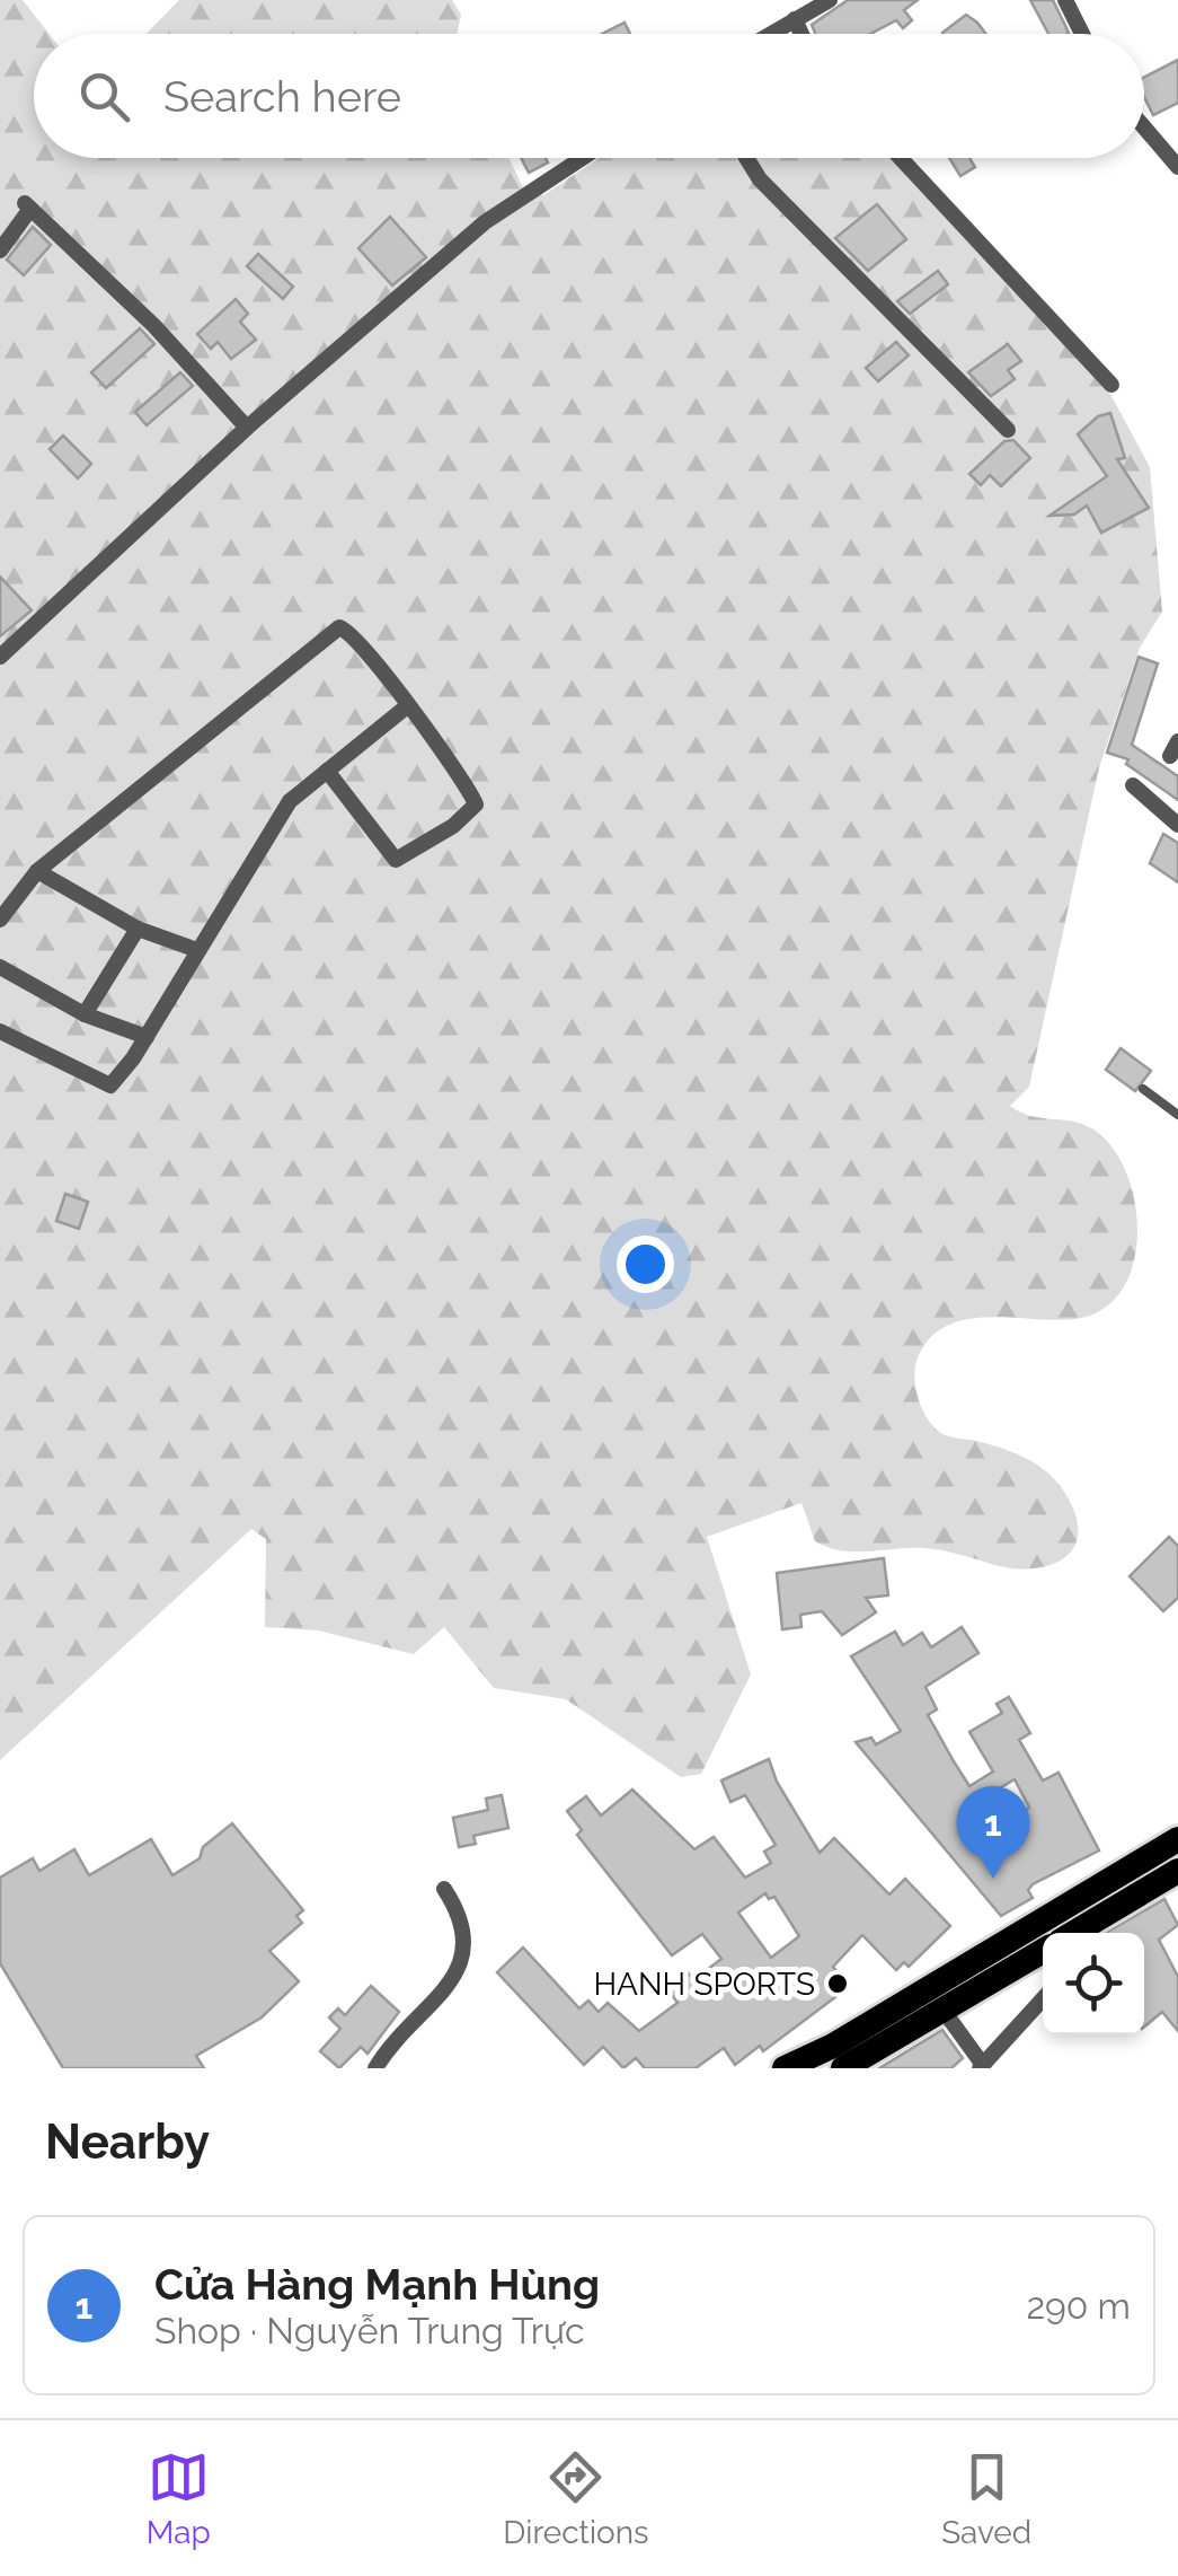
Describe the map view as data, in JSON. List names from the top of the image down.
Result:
{
  "places": ["HANH SPORTS"],
  "page": {
    "search": "Search here",
    "pins": "1",
    "heading": "Nearby",
    "list": [
      {
        "mark": "1",
        "name": "Cửa Hàng Mạnh Hùng",
        "note": "Shop · Nguyễn Trung Trực",
        "value": "290 m"
      }
    ],
    "nav": ["Map", "Directions", "Saved"]
  }
}
